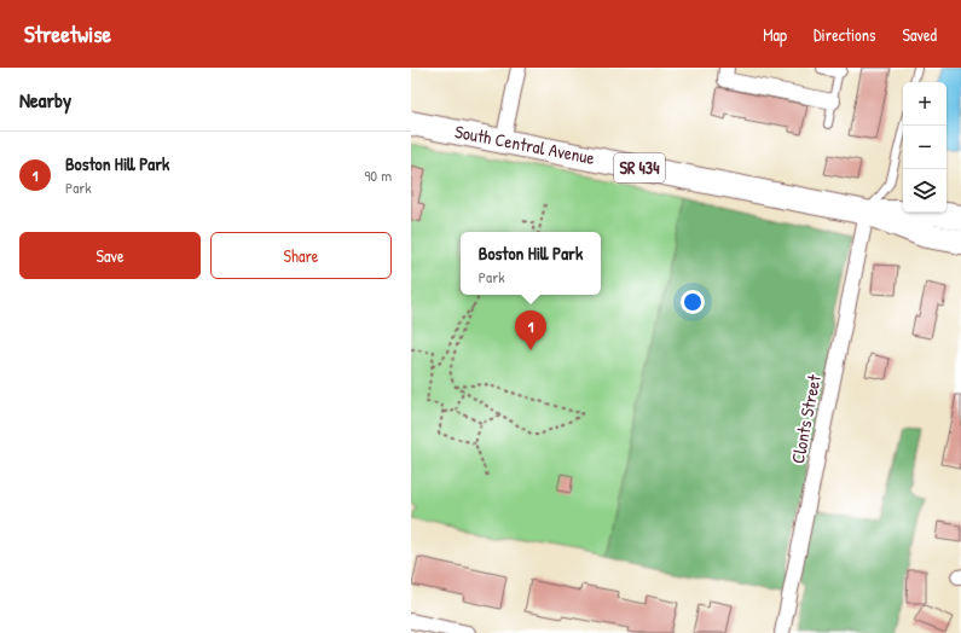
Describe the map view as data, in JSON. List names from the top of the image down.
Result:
{
  "streets": {
    "main road": ["South Central Avenue", "SR 434"],
    "street": ["Clonts Street"]
  },
  "crossings": [
    ["South Central Avenue", "Clonts Street"]
  ],
  "page": {
    "header": "Streetwise",
    "nav": ["Map", "Directions", "Saved"],
    "heading": "Nearby",
    "map_buttons": ["+", "−"],
    "list": [
      {
        "mark": "1",
        "name": "Boston Hill Park",
        "note": "Park",
        "value": "90 m"
      }
    ],
    "buttons": ["Save", "Share"],
    "popup": ["Boston Hill Park", "Park"],
    "pins": "1"
  }
}
